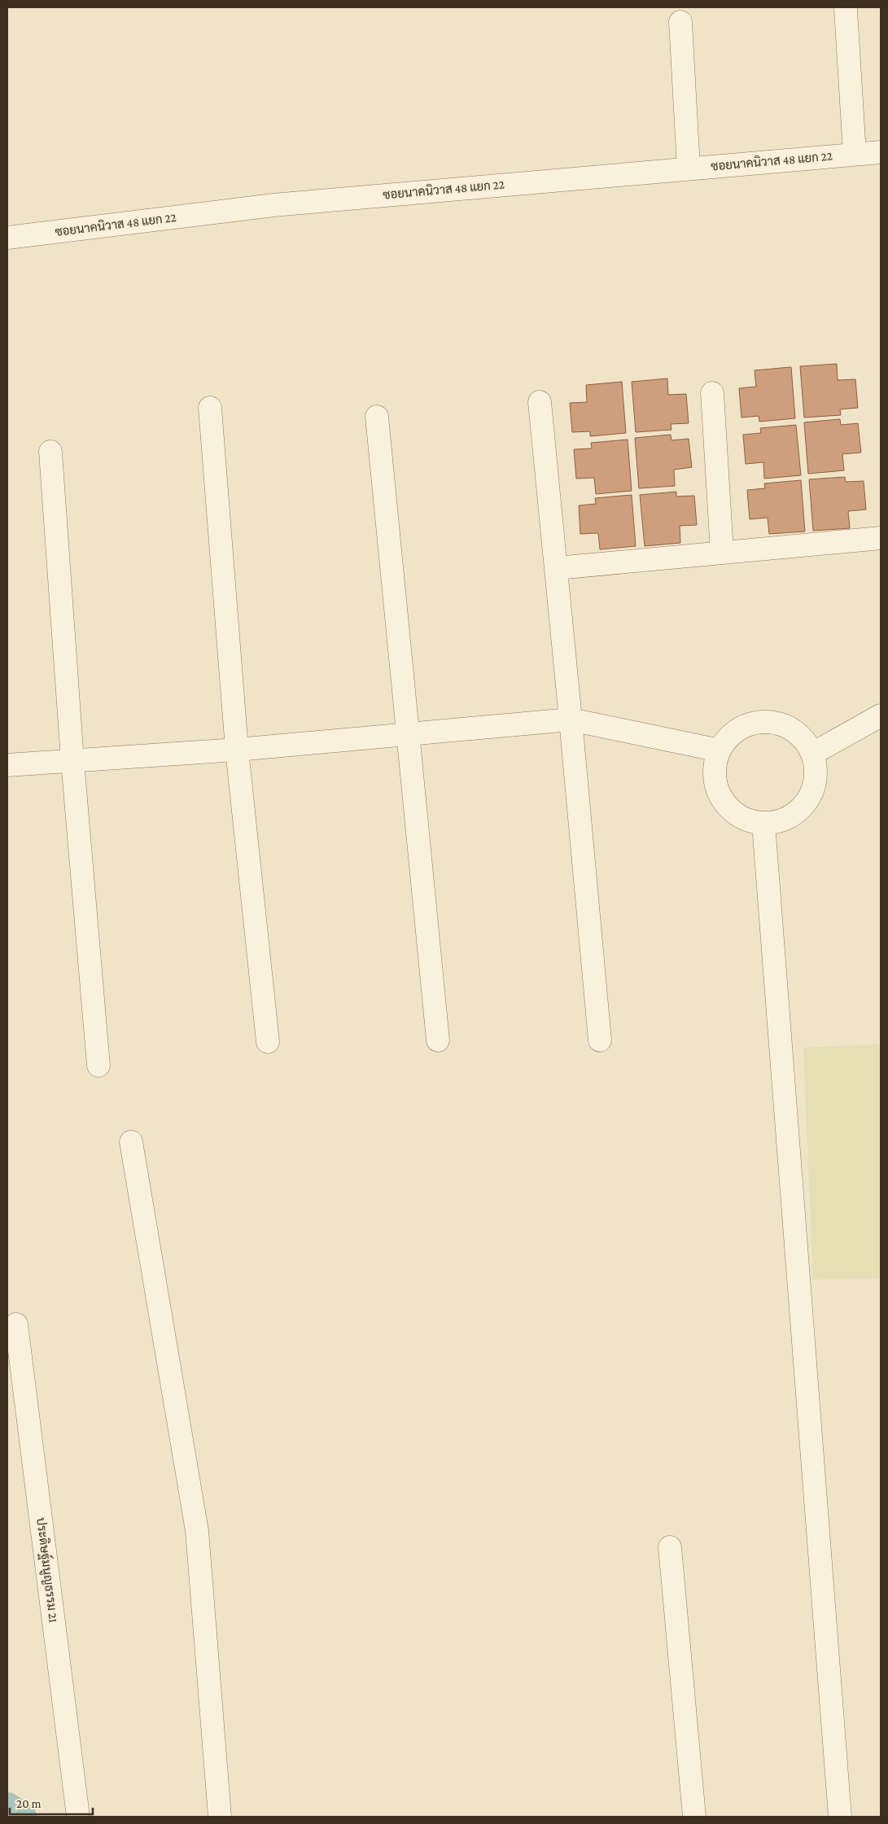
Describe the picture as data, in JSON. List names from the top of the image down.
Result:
{
  "streets": {
    "street": ["ซอยนาคนิวาส 48 แยก 22", "ประดิษฐ์มนูญธรรม 21"]
  },
  "scale_bar": "20 m"
}
